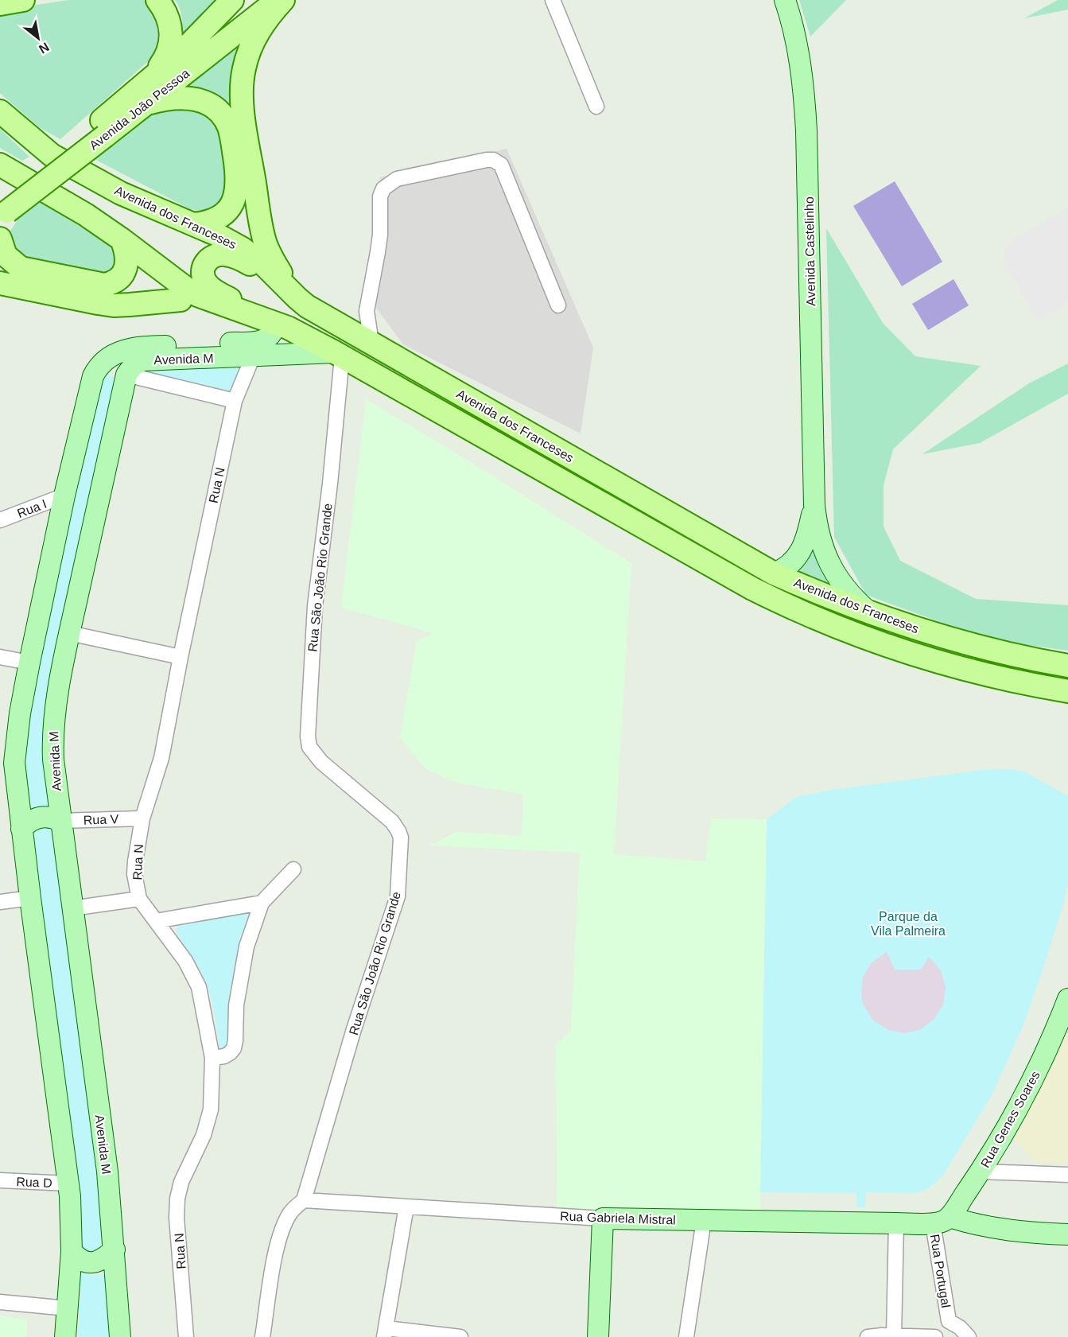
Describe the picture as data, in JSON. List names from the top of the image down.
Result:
{
  "streets": {
    "main road": ["Avenida João Pessoa", "Avenida dos Franceses"],
    "street": [
      "Avenida Castelinho",
      "Avenida M",
      "Rua N",
      "Rua I",
      "Rua São João Rio Grande",
      "Rua V",
      "Rua Genes Soares",
      "Rua D",
      "Rua Gabriela Mistral",
      "Rua Portugal"
    ]
  },
  "crossings": [
    ["Avenida dos Franceses", "Avenida Castelinho"],
    ["Avenida dos Franceses", "Avenida M"],
    ["Avenida dos Franceses", "Rua São João Rio Grande"],
    ["Avenida M", "Rua N"],
    ["Avenida M", "Rua I"],
    ["Avenida M", "Rua São João Rio Grande"],
    ["Avenida M", "Rua V"],
    ["Avenida M", "Rua D"],
    ["Rua N", "Rua V"],
    ["Rua São João Rio Grande", "Rua Gabriela Mistral"],
    ["Rua Genes Soares", "Rua Gabriela Mistral"],
    ["Rua Genes Soares", "Rua Portugal"],
    ["Rua Gabriela Mistral", "Rua Portugal"]
  ],
  "parks": ["Parque da Vila Palmeira"],
  "north": "bottom right"
}
